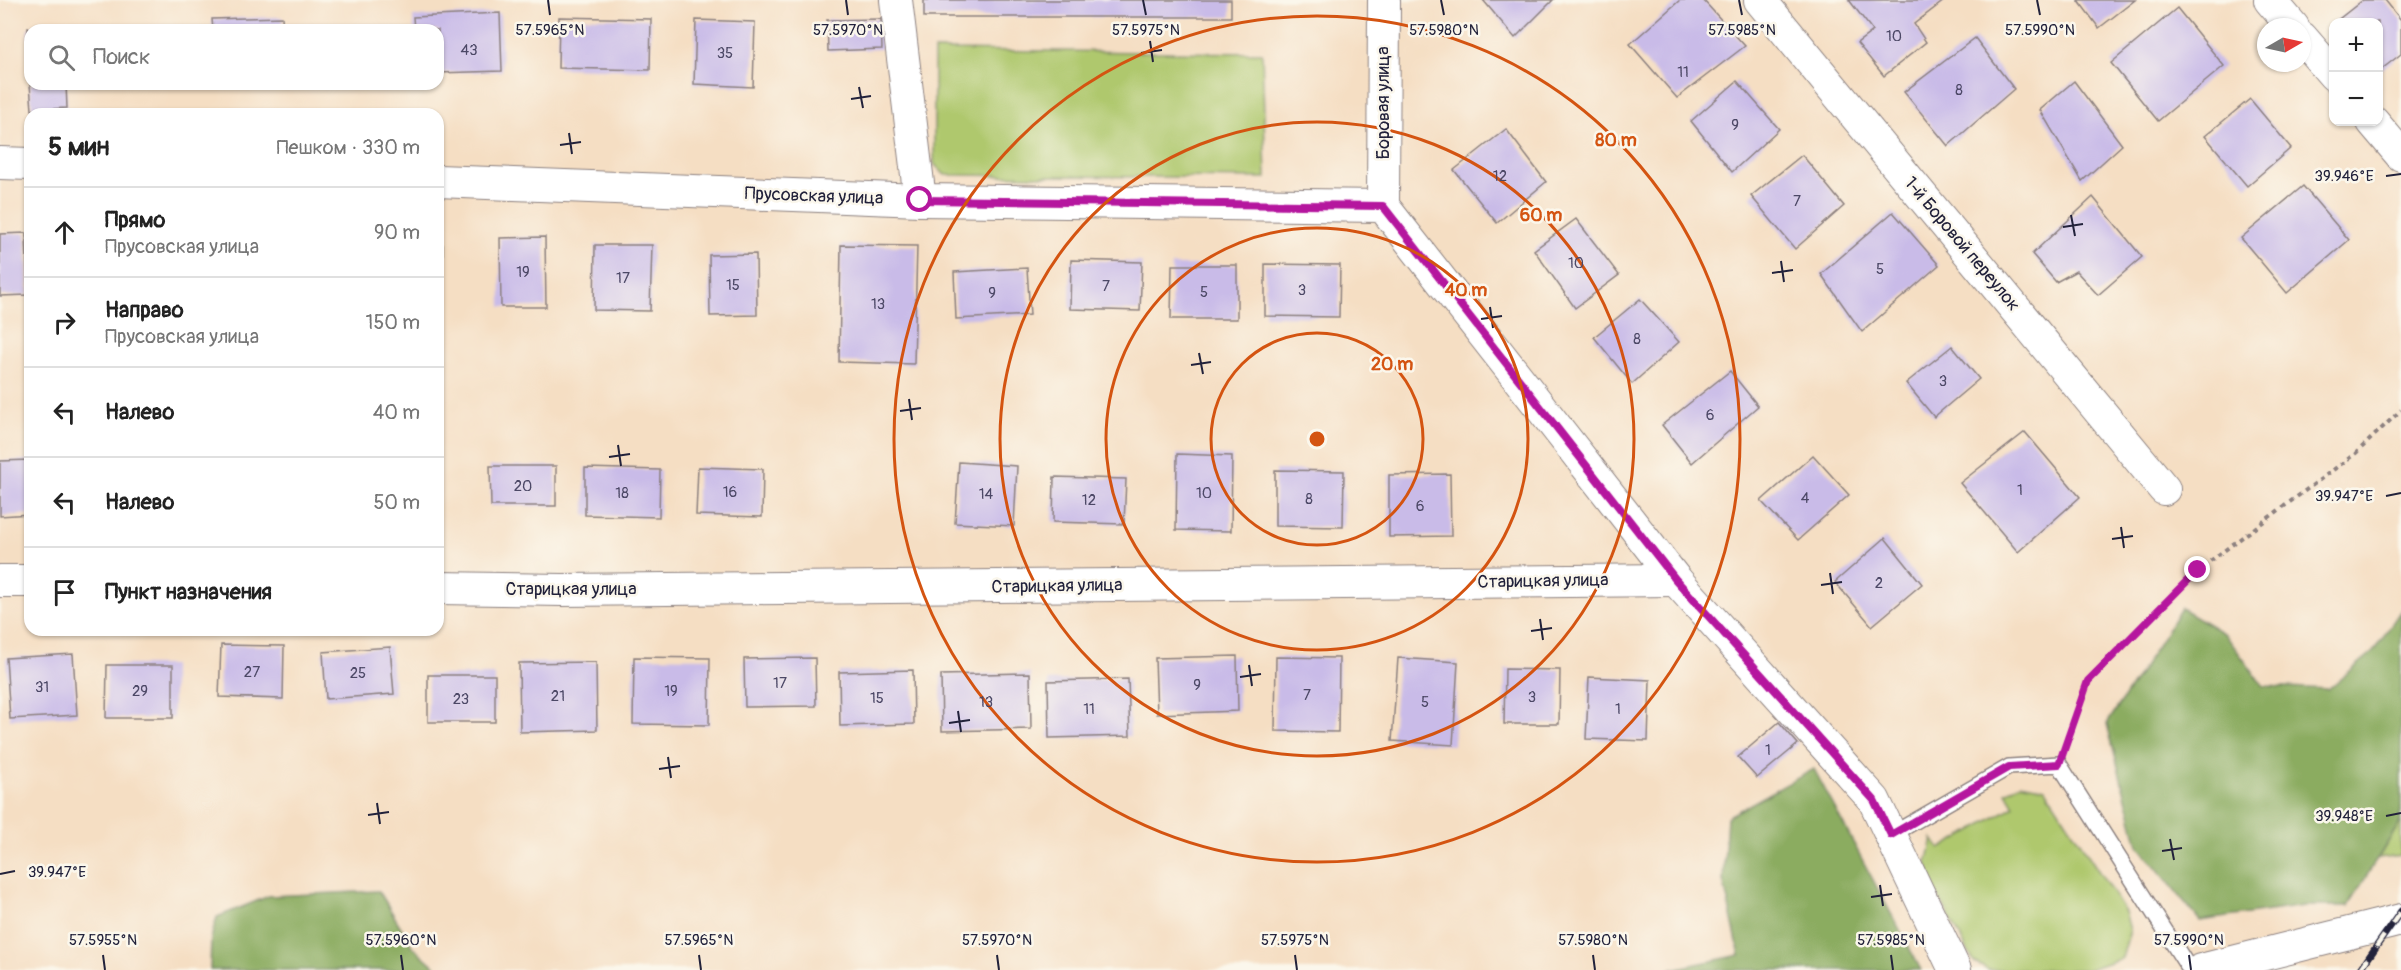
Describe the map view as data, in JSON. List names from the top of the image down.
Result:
{
  "streets": {
    "street": [
      "Боровая улица",
      "Прусовская улица",
      "1-й Боровой переулок",
      "Старицкая улица"
    ]
  },
  "crossings": [
    ["Боровая улица", "Прусовская улица"]
  ],
  "house_numbers": [
    "10",
    "43",
    "35",
    "11",
    "8",
    "9",
    "12",
    "7",
    "10",
    "5",
    "19",
    "17",
    "15",
    "7",
    "3",
    "5",
    "9",
    "13",
    "8",
    "3",
    "6",
    "20",
    "1",
    "16",
    "18",
    "10",
    "14",
    "4",
    "8",
    "12",
    "6",
    "2",
    "27",
    "25",
    "17",
    "9",
    "31",
    "29",
    "19",
    "7",
    "21",
    "3",
    "15",
    "23",
    "13",
    "5",
    "11",
    "1",
    "1"
  ],
  "north": "right",
  "page": {
    "map_buttons": ["+", "−"],
    "search": "Поиск",
    "heading": ["5 мин", "Пешком · 330 m"],
    "list": [
      ["Прямо", "Прусовская улица", "90 m"],
      ["Направо", "Прусовская улица", "150 m"],
      ["Налево", "40 m"],
      ["Налево", "50 m"],
      "Пункт назначения"
    ]
  },
  "coordinates": [
    "57.5965°N",
    "57.5970°N",
    "57.5975°N",
    "57.5980°N",
    "57.5985°N",
    "57.5990°N",
    "39.946°E",
    "39.947°E",
    "39.948°E",
    "57.5955°N",
    "57.5960°N"
  ],
  "rings": [
    "80 m",
    "60 m",
    "40 m",
    "20 m"
  ]
}
